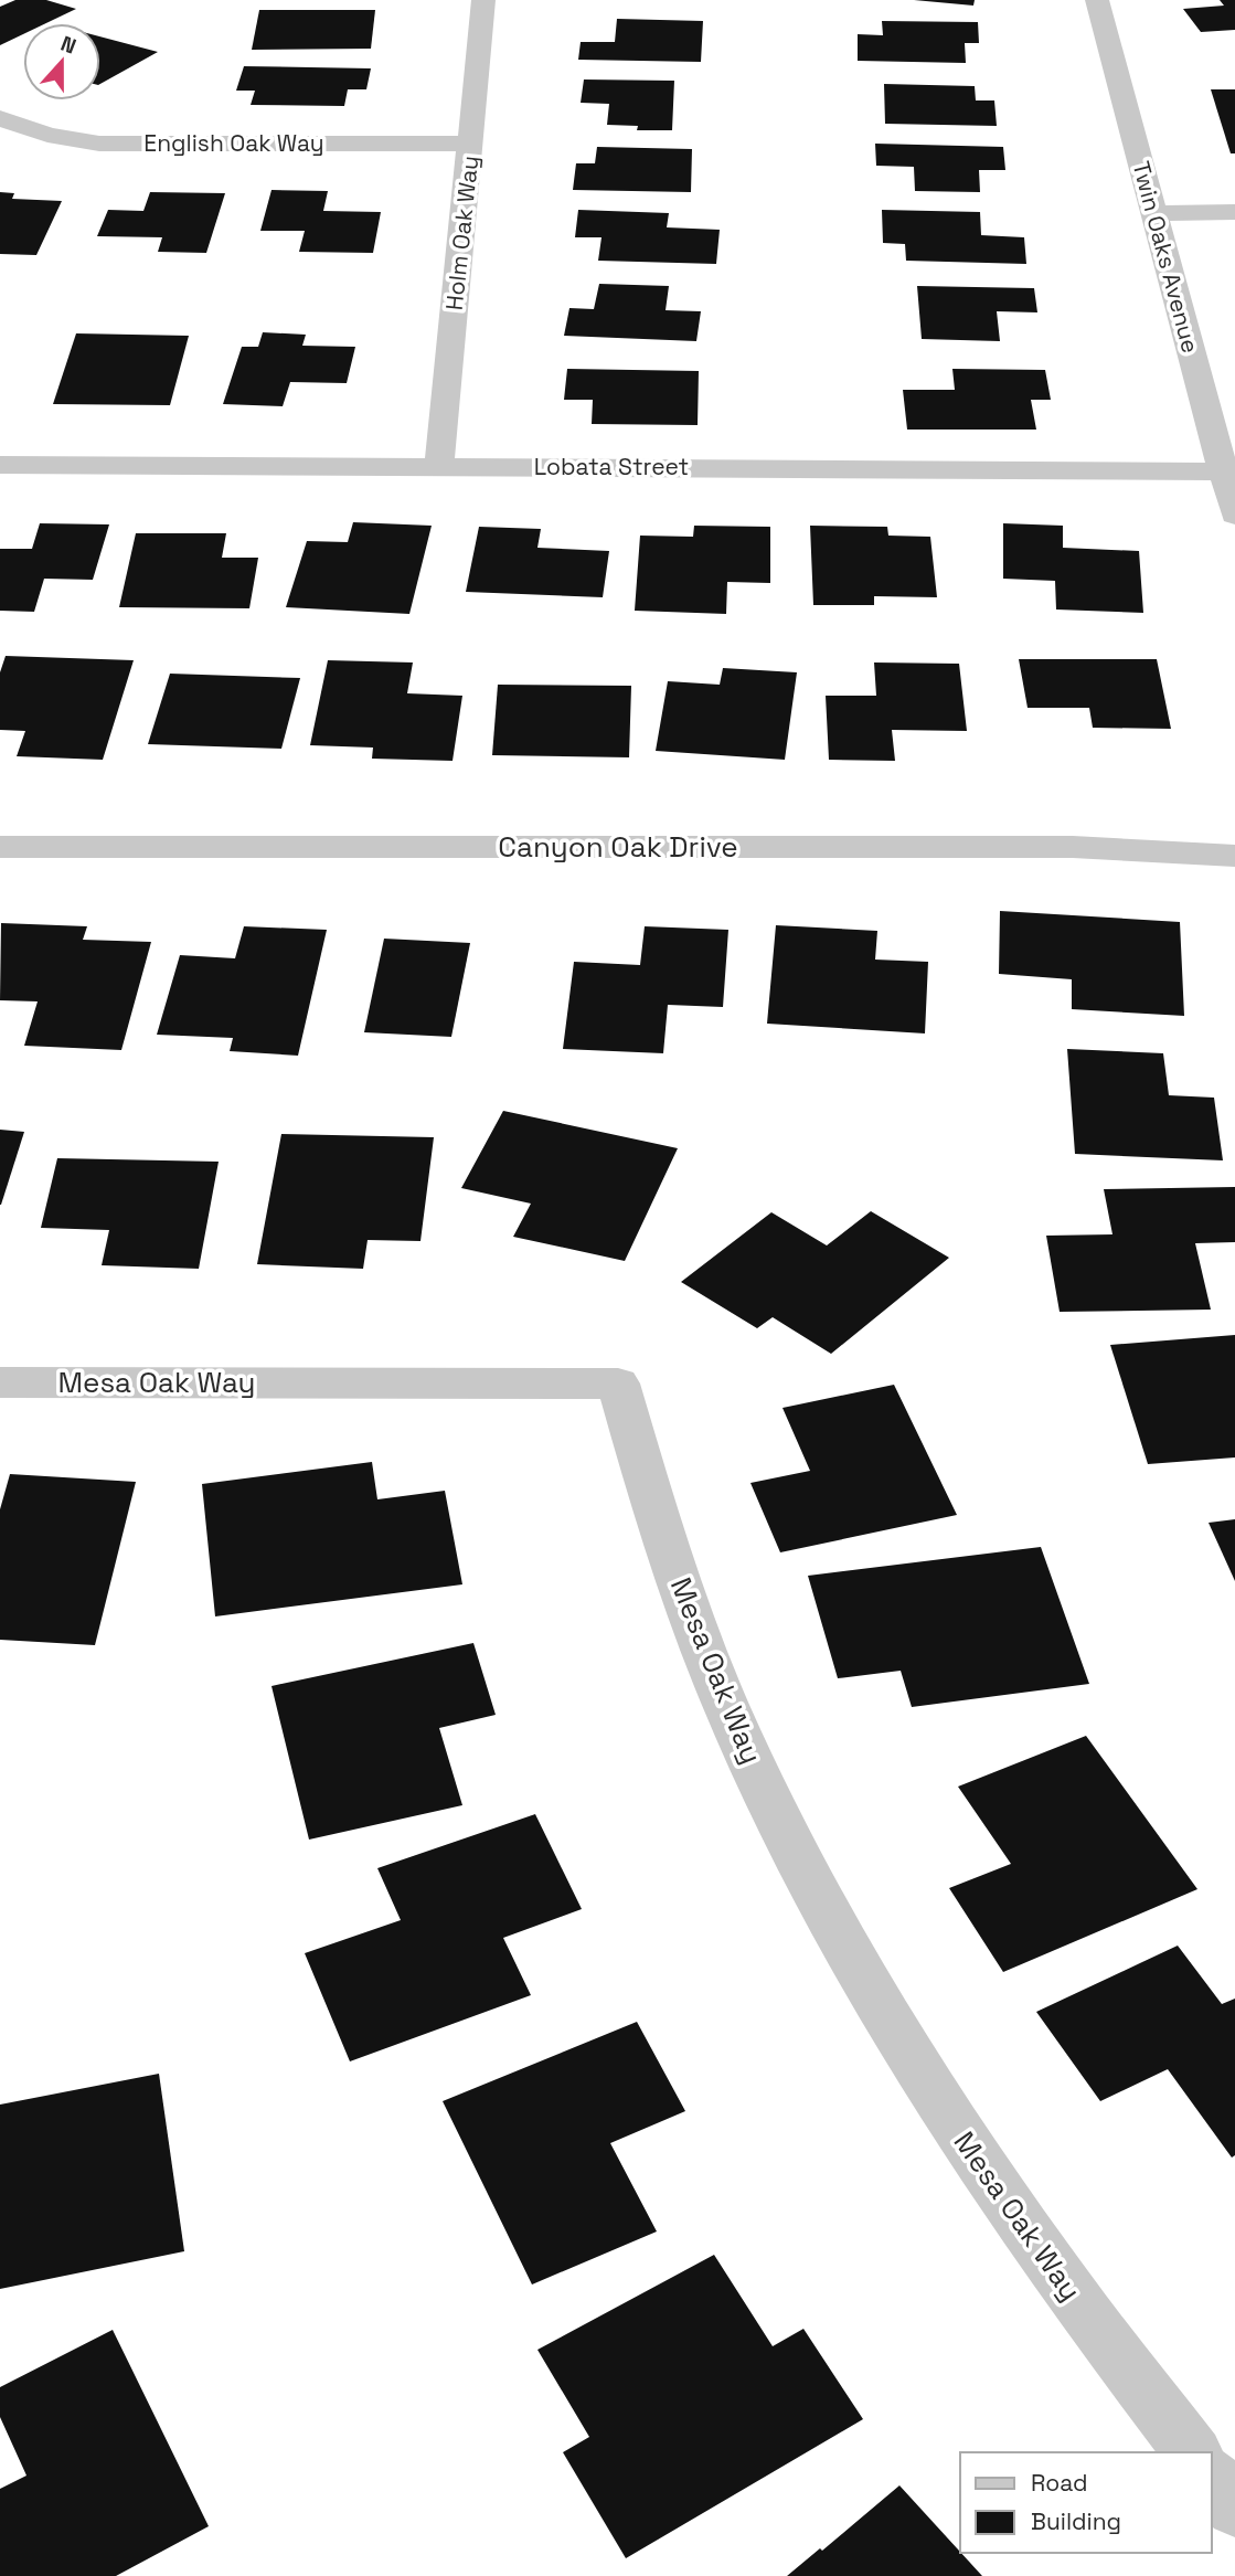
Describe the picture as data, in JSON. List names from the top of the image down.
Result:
{
  "streets": {
    "street": [
      "English Oak Way",
      "Holm Oak Way",
      "Twin Oaks Avenue",
      "Lobata Street",
      "Canyon Oak Drive",
      "Mesa Oak Way"
    ]
  },
  "crossings": [
    ["English Oak Way", "Holm Oak Way"],
    ["Holm Oak Way", "Lobata Street"],
    ["Twin Oaks Avenue", "Lobata Street"]
  ],
  "legend": ["Road", "Building"],
  "north": "top"
}
